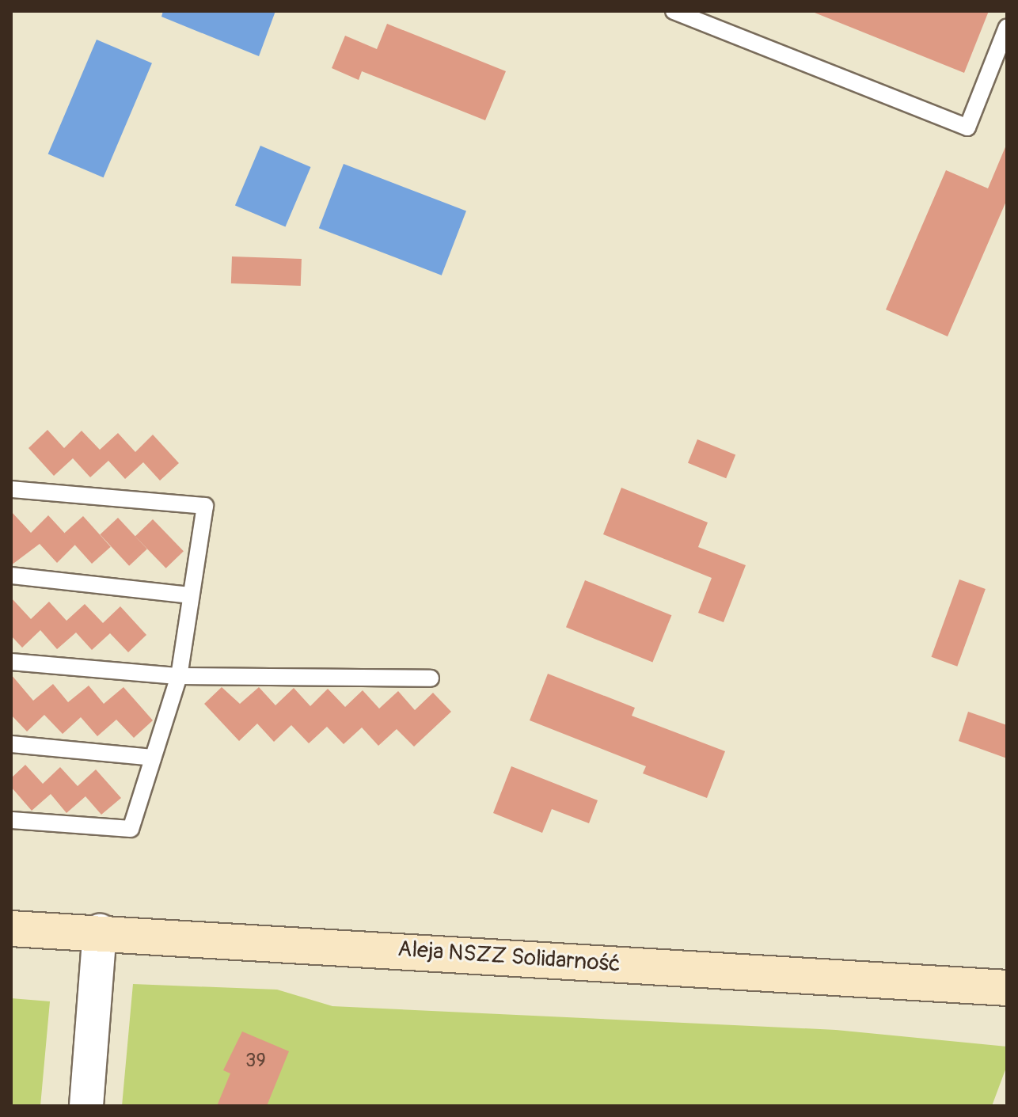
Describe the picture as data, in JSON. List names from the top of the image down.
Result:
{
  "streets": {
    "street": ["Aleja NSZZ Solidarność"]
  },
  "house_numbers": ["39"]
}
